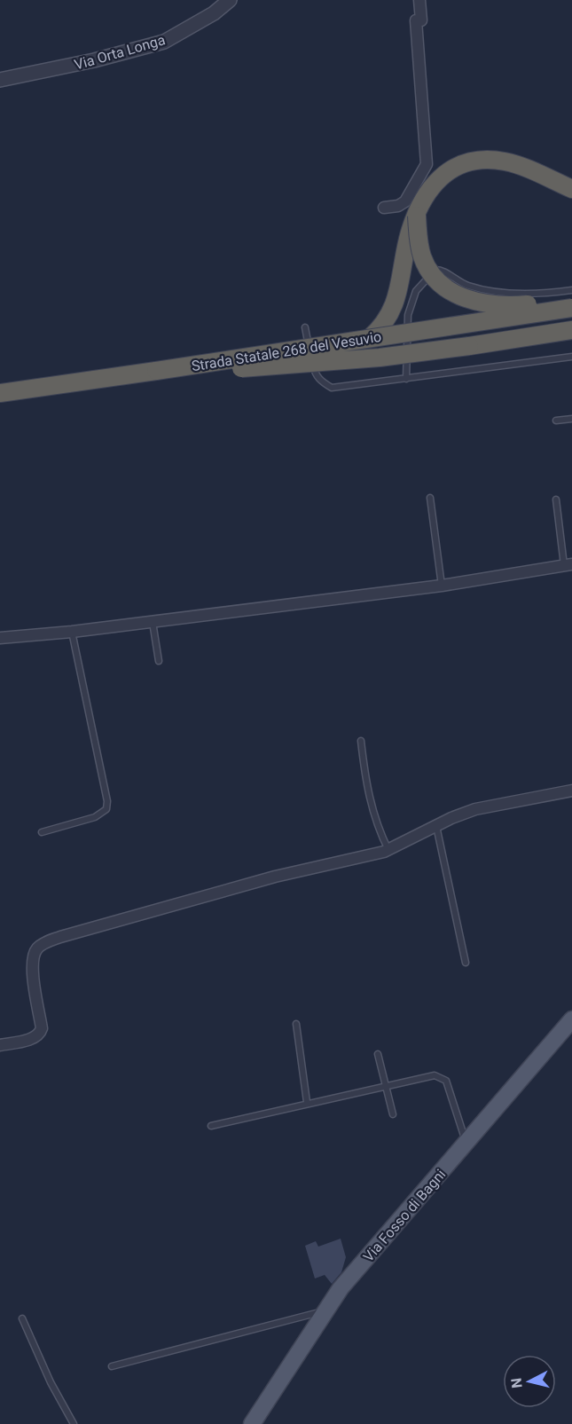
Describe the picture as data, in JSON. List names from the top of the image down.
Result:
{
  "streets": {
    "highway": ["Strada Statale 268 del Vesuvio"],
    "main road": ["Via Fosso di Bagni"],
    "street": ["Via Orta Longa"]
  },
  "north": "left"
}
